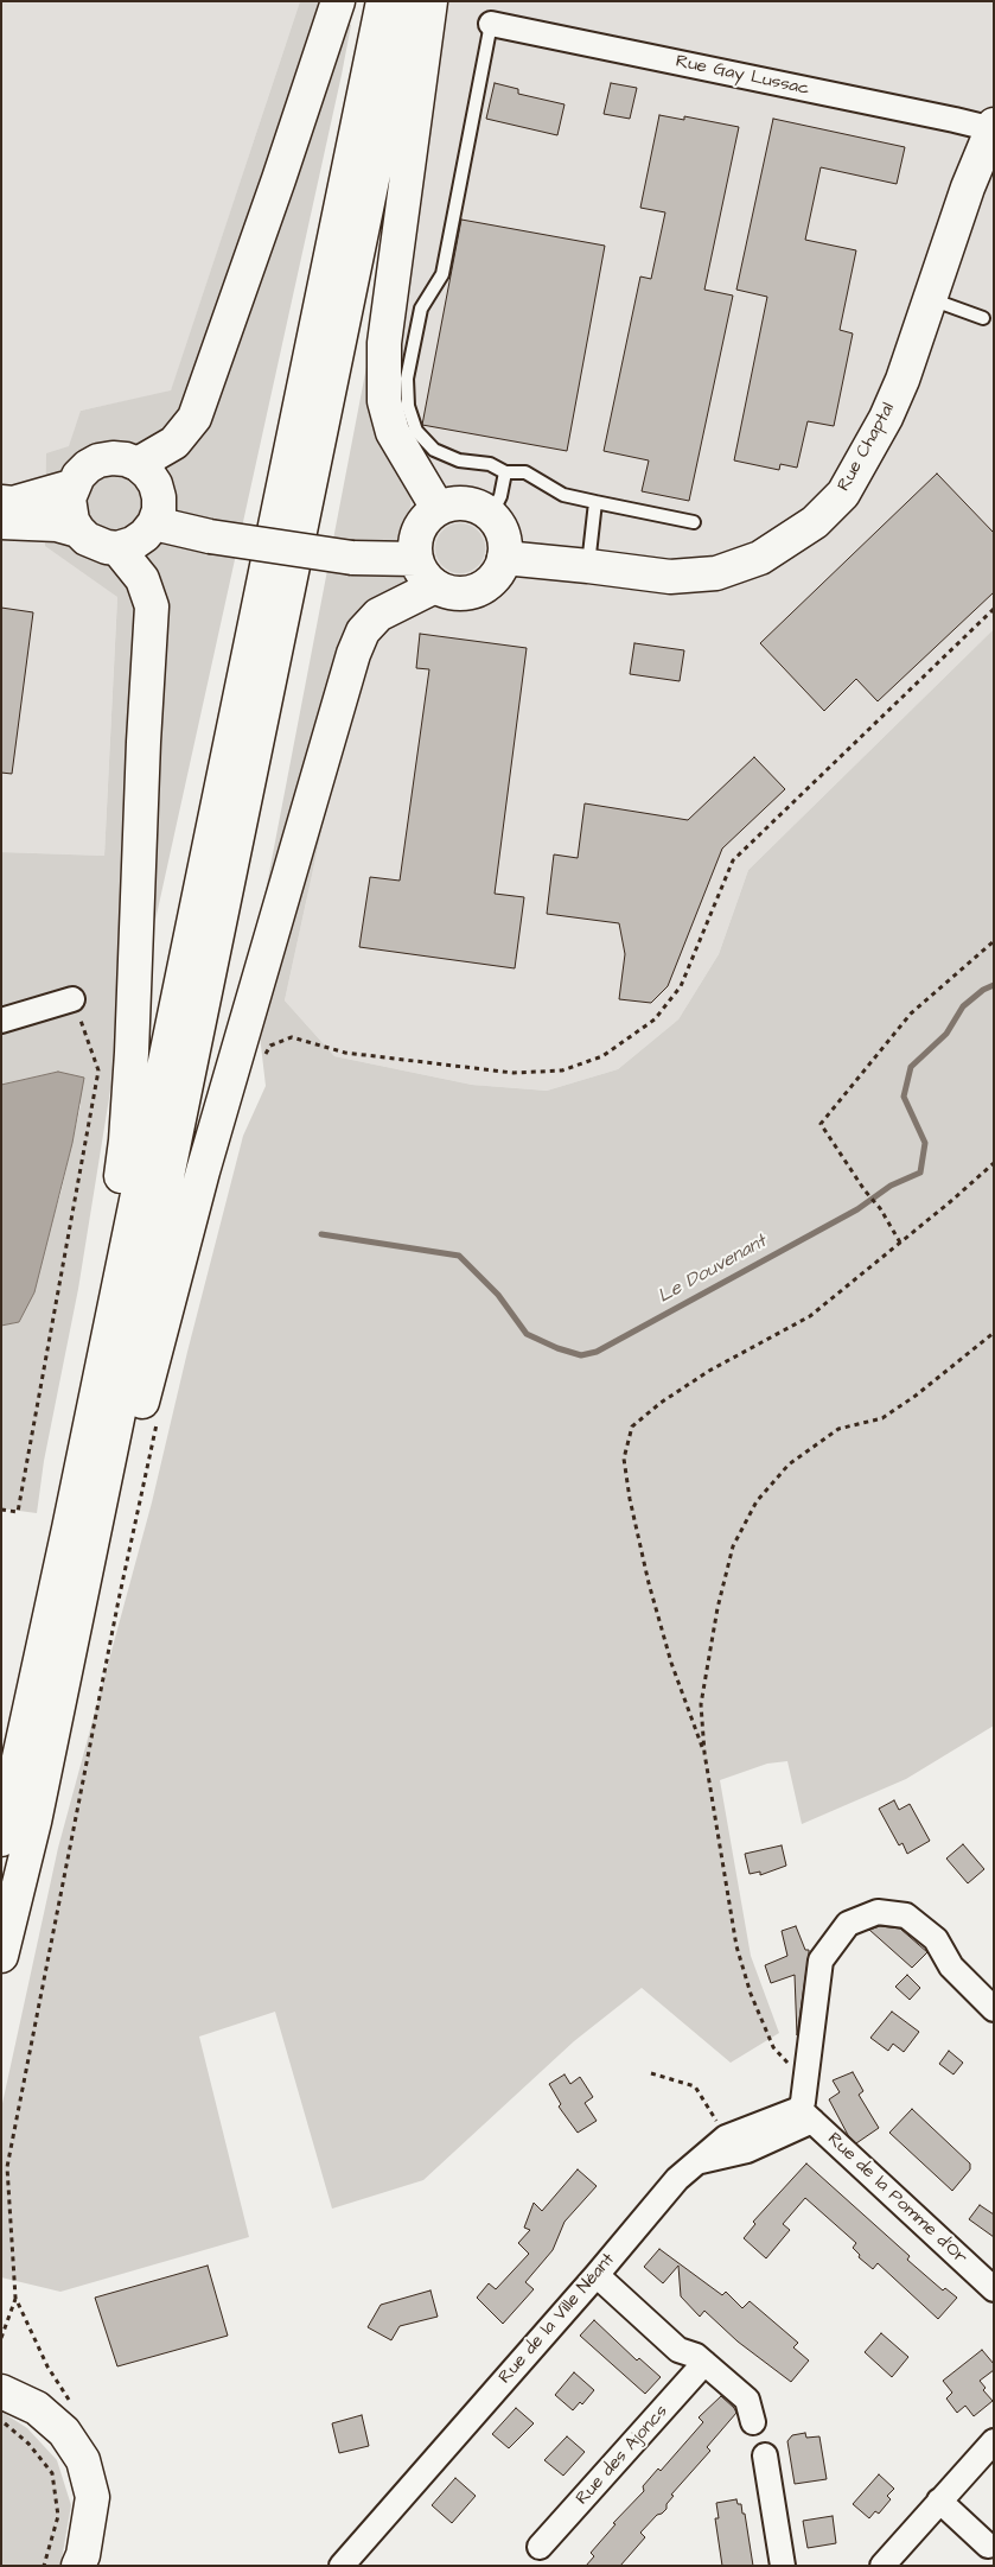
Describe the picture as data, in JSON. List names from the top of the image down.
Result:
{
  "streets": {
    "main road": ["Rue Chaptal"],
    "street": [
      "Rue Gay Lussac",
      "Rue de la Pomme d'Or",
      "Rue de la Ville Néant",
      "Rue des Ajoncs"
    ]
  },
  "crossings": [
    ["Rue Gay Lussac", "Rue Chaptal"],
    ["Rue de la Pomme d'Or", "Rue de la Ville Néant"]
  ],
  "water": ["Le Douvenant"]
}
